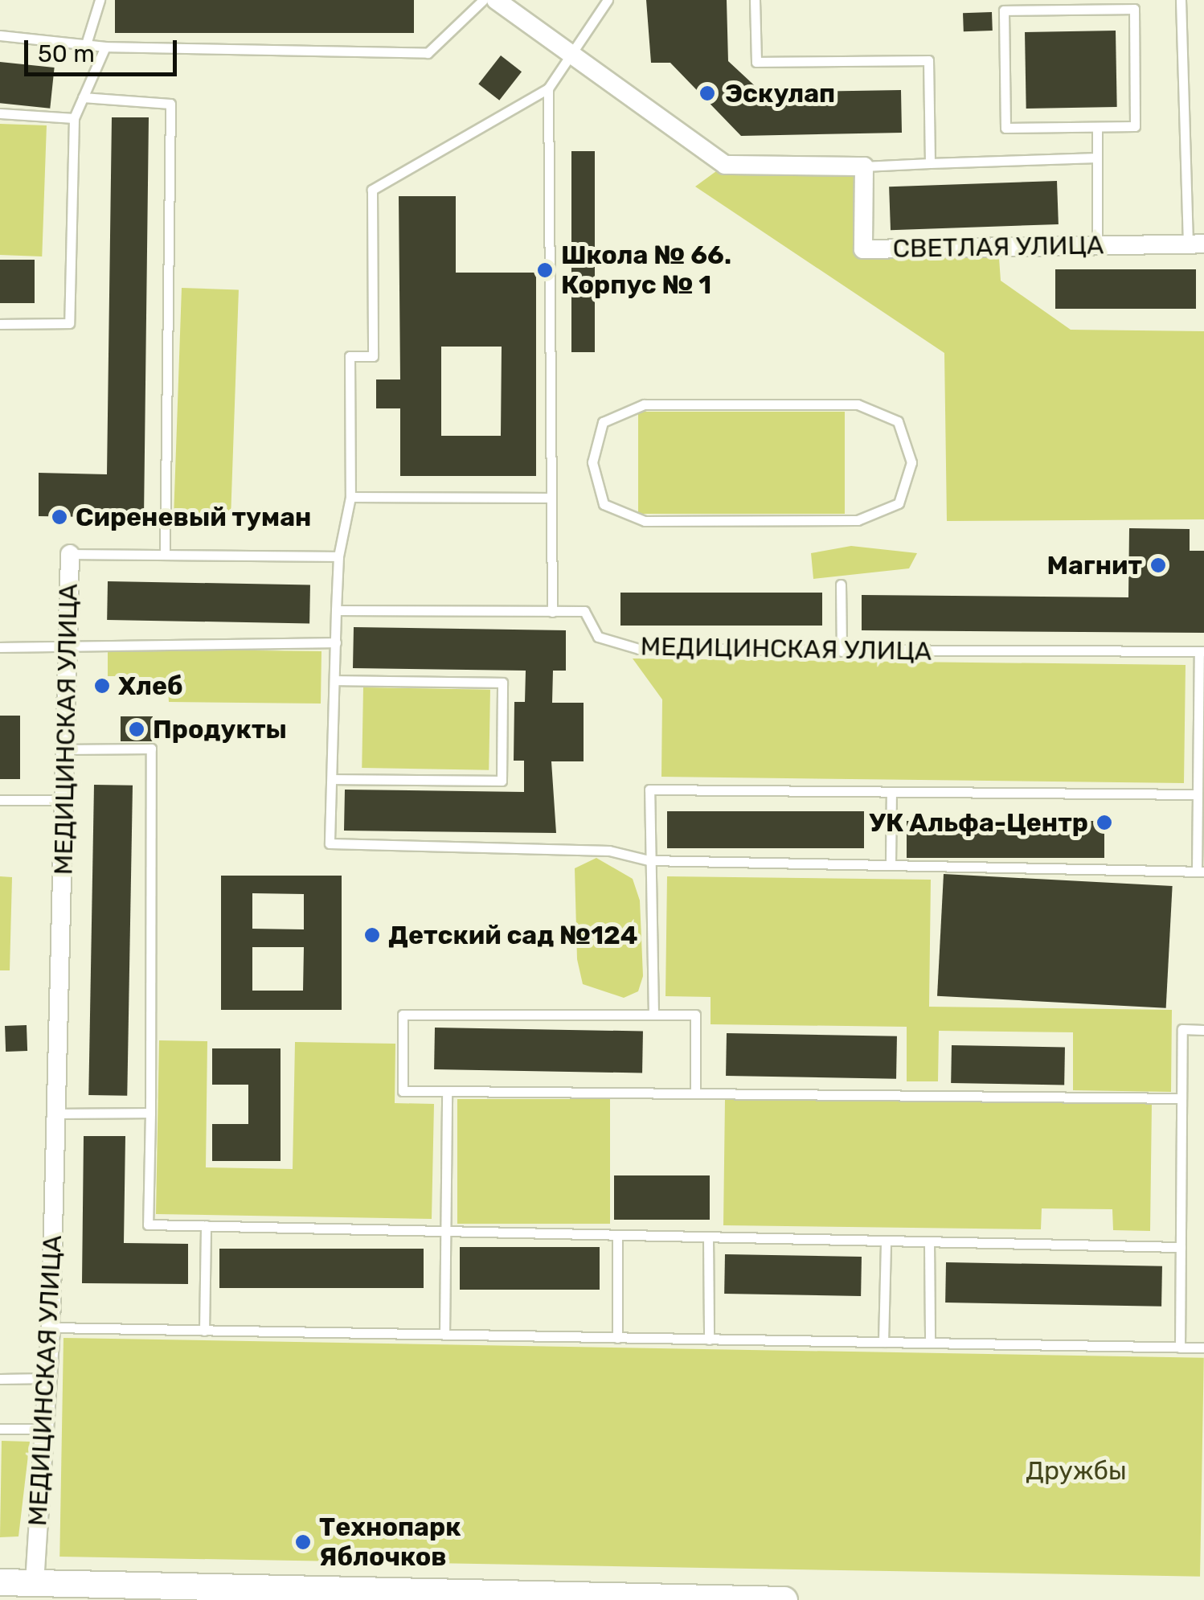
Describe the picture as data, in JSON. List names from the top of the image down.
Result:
{
  "streets": {
    "street": ["СВЕТЛАЯ УЛИЦА", "МЕДИЦИНСКАЯ УЛИЦА"]
  },
  "parks": ["Дружбы"],
  "places": [
    "Эскулап",
    "Школа № 66. Корпус № 1",
    "Сиреневый туман",
    "Магнит",
    "Хлеб",
    "Продукты",
    "УК Альфа-Центр",
    "Детский сад №124",
    "Технопарк Яблочков"
  ],
  "scale_bar": "50 m"
}
